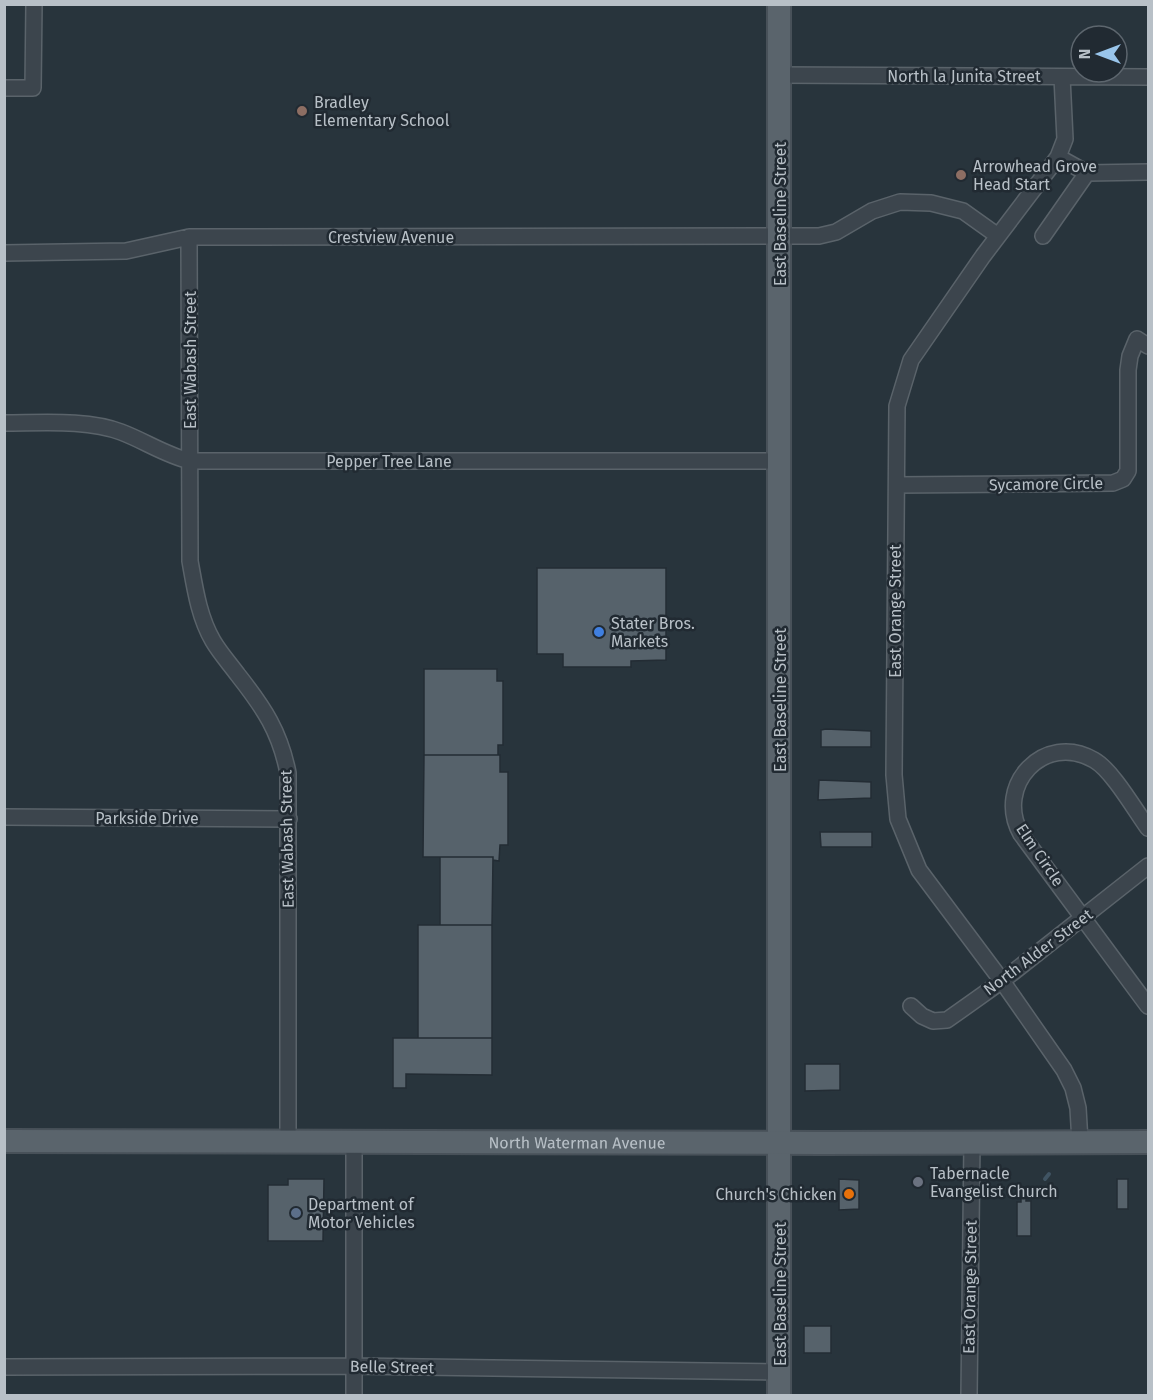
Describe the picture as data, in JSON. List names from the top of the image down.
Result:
{
  "streets": {
    "main road": ["East Baseline Street", "North Waterman Avenue"],
    "street": [
      "North la Junita Street",
      "Crestview Avenue",
      "East Wabash Street",
      "Pepper Tree Lane",
      "Sycamore Circle",
      "East Orange Street",
      "Parkside Drive",
      "Elm Circle",
      "North Alder Street",
      "Belle Street"
    ]
  },
  "crossings": [
    ["North la Junita Street", "East Baseline Street"],
    ["North la Junita Street", "East Orange Street"],
    ["East Baseline Street", "Crestview Avenue"],
    ["East Baseline Street", "Pepper Tree Lane"],
    ["East Baseline Street", "North Waterman Avenue"],
    ["East Baseline Street", "Belle Street"],
    ["Crestview Avenue", "East Wabash Street"],
    ["Crestview Avenue", "East Orange Street"],
    ["East Wabash Street", "Pepper Tree Lane"],
    ["East Wabash Street", "Parkside Drive"],
    ["East Wabash Street", "North Waterman Avenue"],
    ["Sycamore Circle", "East Orange Street"],
    ["East Orange Street", "North Alder Street"],
    ["East Orange Street", "North Waterman Avenue"],
    ["Elm Circle", "North Alder Street"]
  ],
  "places": [
    "Bradley Elementary School",
    "Arrowhead Grove Head Start",
    "Stater Bros. Markets",
    "Tabernacle Evangelist Church",
    "Church's Chicken",
    "Department of Motor Vehicles"
  ],
  "north": "left"
}
